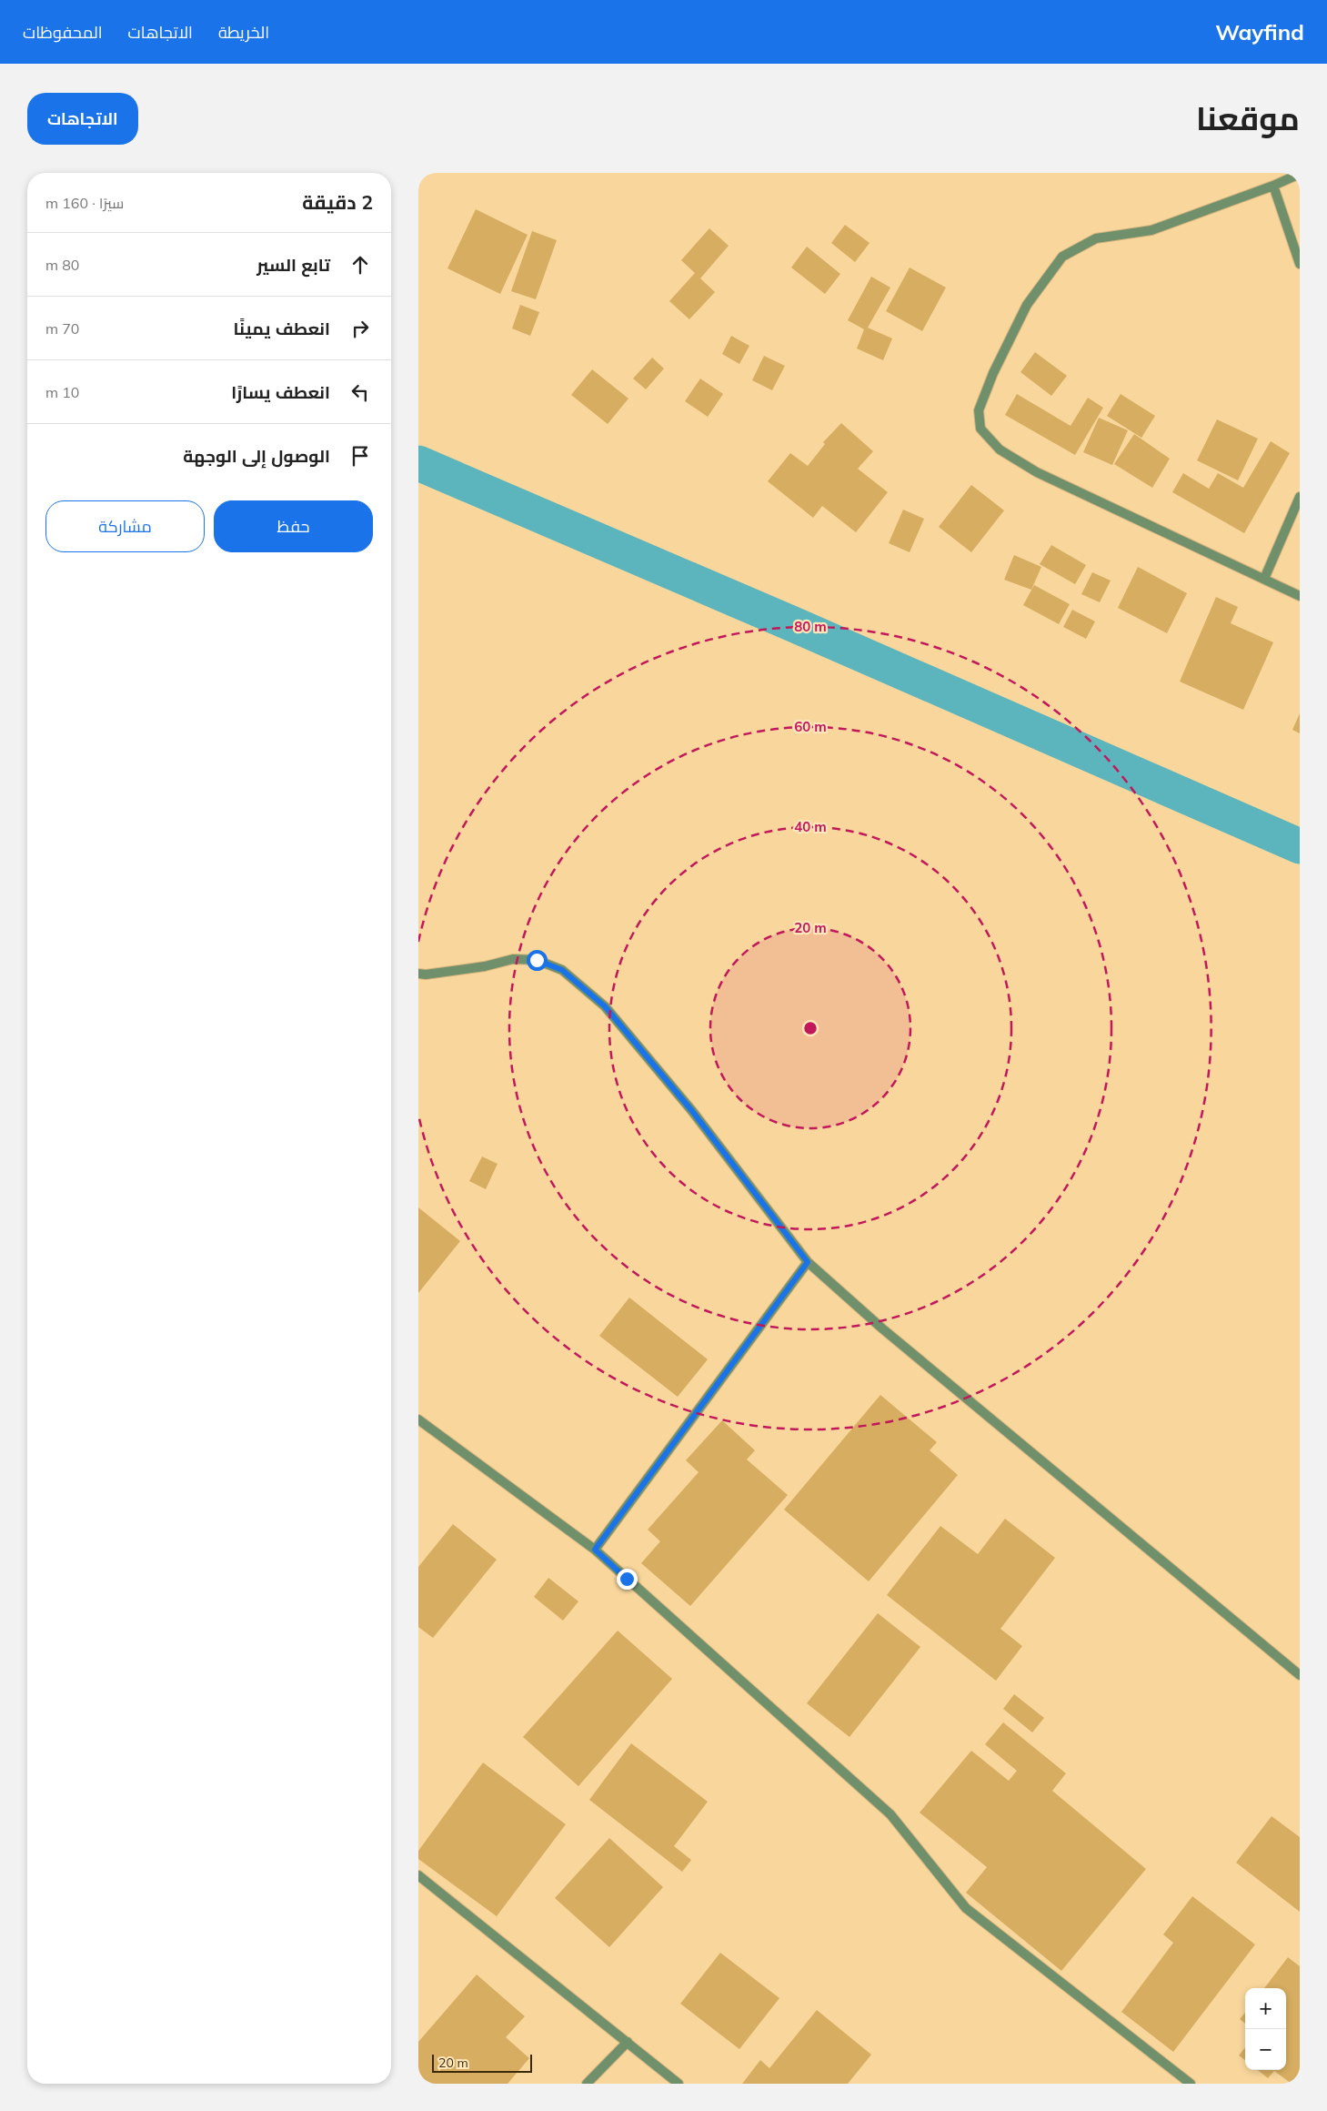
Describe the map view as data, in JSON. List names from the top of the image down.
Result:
{
  "scale_bar": "20 m",
  "page": {
    "header": "Wayfind",
    "nav": ["الخريطة", "الاتجاهات", "المحفوظات"],
    "title": "موقعنا",
    "buttons": [
      "الاتجاهات",
      ["حفظ", "مشاركة"]
    ],
    "heading": ["2 دقيقة", "سيرًا · 160 m"],
    "list": [
      ["تابع السير", "80 m"],
      ["انعطف يمينًا", "70 m"],
      ["انعطف يسارًا", "10 m"],
      "الوصول إلى الوجهة"
    ],
    "map_buttons": ["+", "−"],
    "scale": "20 m"
  },
  "rings": [
    "80 m",
    "60 m",
    "40 m",
    "20 m"
  ]
}
